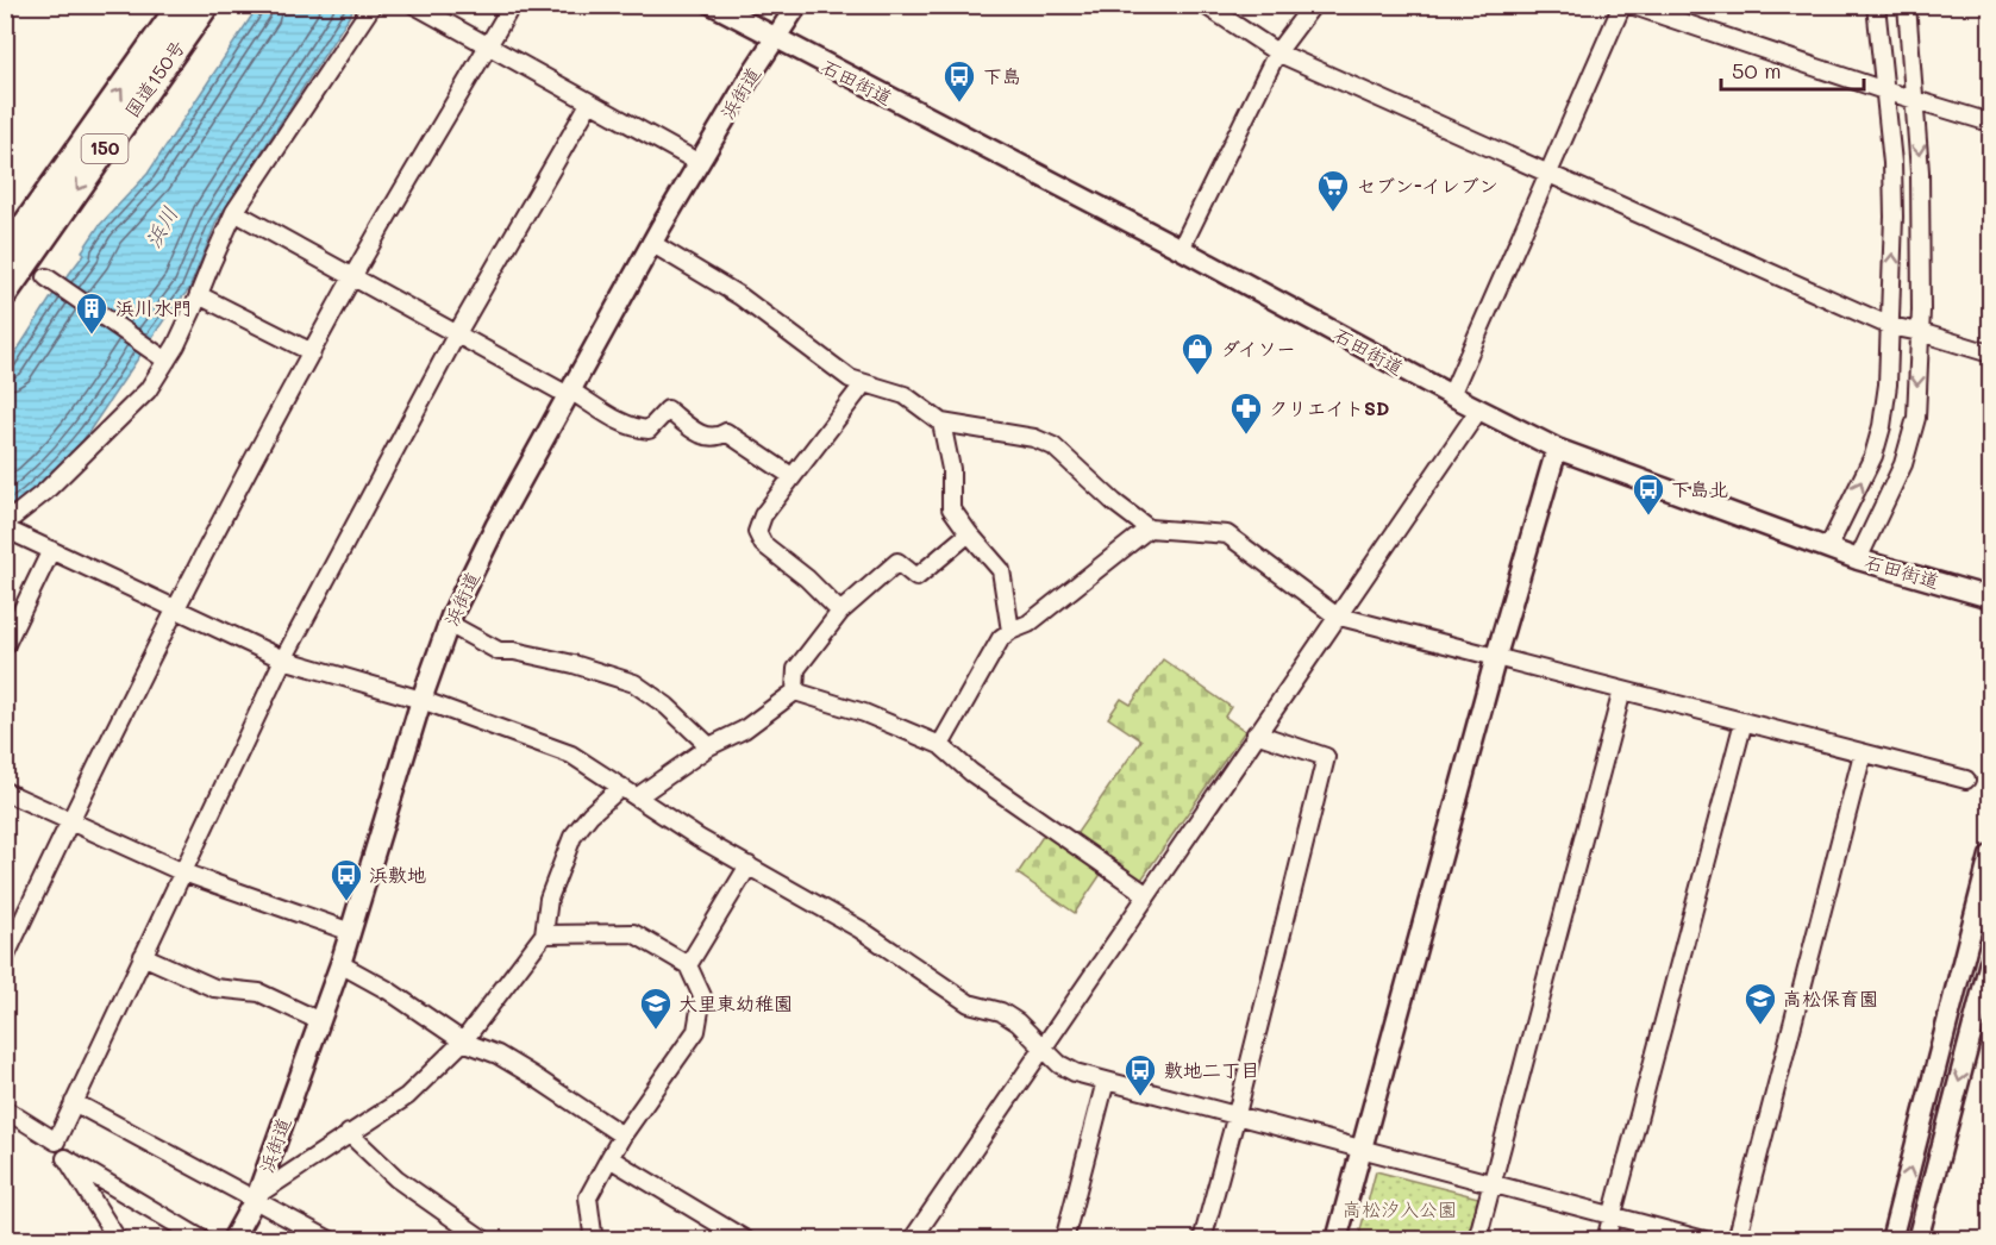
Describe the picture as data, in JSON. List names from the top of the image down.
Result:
{
  "streets": {
    "highway": ["国道150号", "150"],
    "street": ["石田街道", "浜街道"]
  },
  "crossings": [
    ["石田街道", "浜街道"]
  ],
  "water": ["浜川"],
  "parks": ["高松汐入公園"],
  "places": {
    "bus stop": [
      "下島",
      "下島北",
      "浜敷地",
      "敷地二丁目"
    ],
    "supermarket": ["セブン-イレブン"],
    "building": ["浜川水門"],
    "shop": ["ダイソー"],
    "pharmacy": ["クリエイトSD"],
    "school or university": ["高松保育園", "大里東幼稚園"]
  },
  "scale_bar": "50 m"
}
